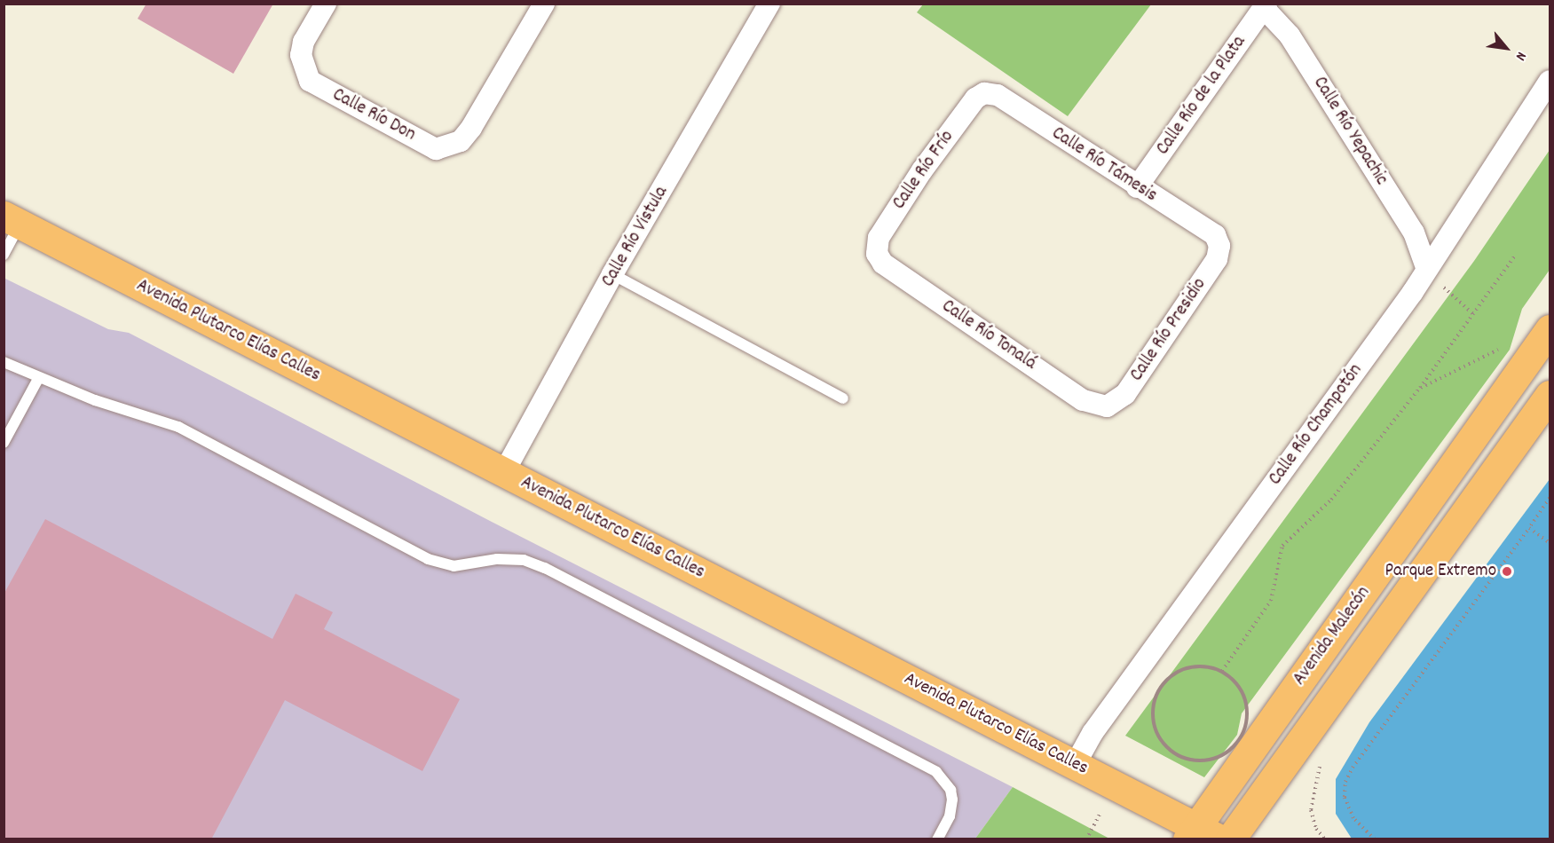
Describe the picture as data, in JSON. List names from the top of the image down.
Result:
{
  "streets": {
    "main road": ["Avenida Plutarco Elías Calles", "Avenida Malecón"],
    "street": [
      "Calle Río de la Plata",
      "Calle Río Don",
      "Calle Río Yepachic",
      "Calle Río Támesis",
      "Calle Río Frío",
      "Calle Río Vistula",
      "Calle Río Presidio",
      "Calle Río Tonalá",
      "Calle Río Champotón"
    ]
  },
  "crossings": [
    ["Calle Río de la Plata", "Calle Río Yepachic"],
    ["Calle Río de la Plata", "Calle Río Támesis"],
    ["Calle Río Yepachic", "Calle Río Champotón"],
    ["Calle Río Támesis", "Calle Río Frío"],
    ["Calle Río Támesis", "Calle Río Presidio"],
    ["Calle Río Frío", "Calle Río Tonalá"],
    ["Calle Río Vistula", "Avenida Plutarco Elías Calles"],
    ["Calle Río Presidio", "Calle Río Tonalá"],
    ["Avenida Plutarco Elías Calles", "Calle Río Champotón"],
    ["Avenida Plutarco Elías Calles", "Avenida Malecón"]
  ],
  "places": ["Parque Extremo"],
  "north": "bottom right"
}
